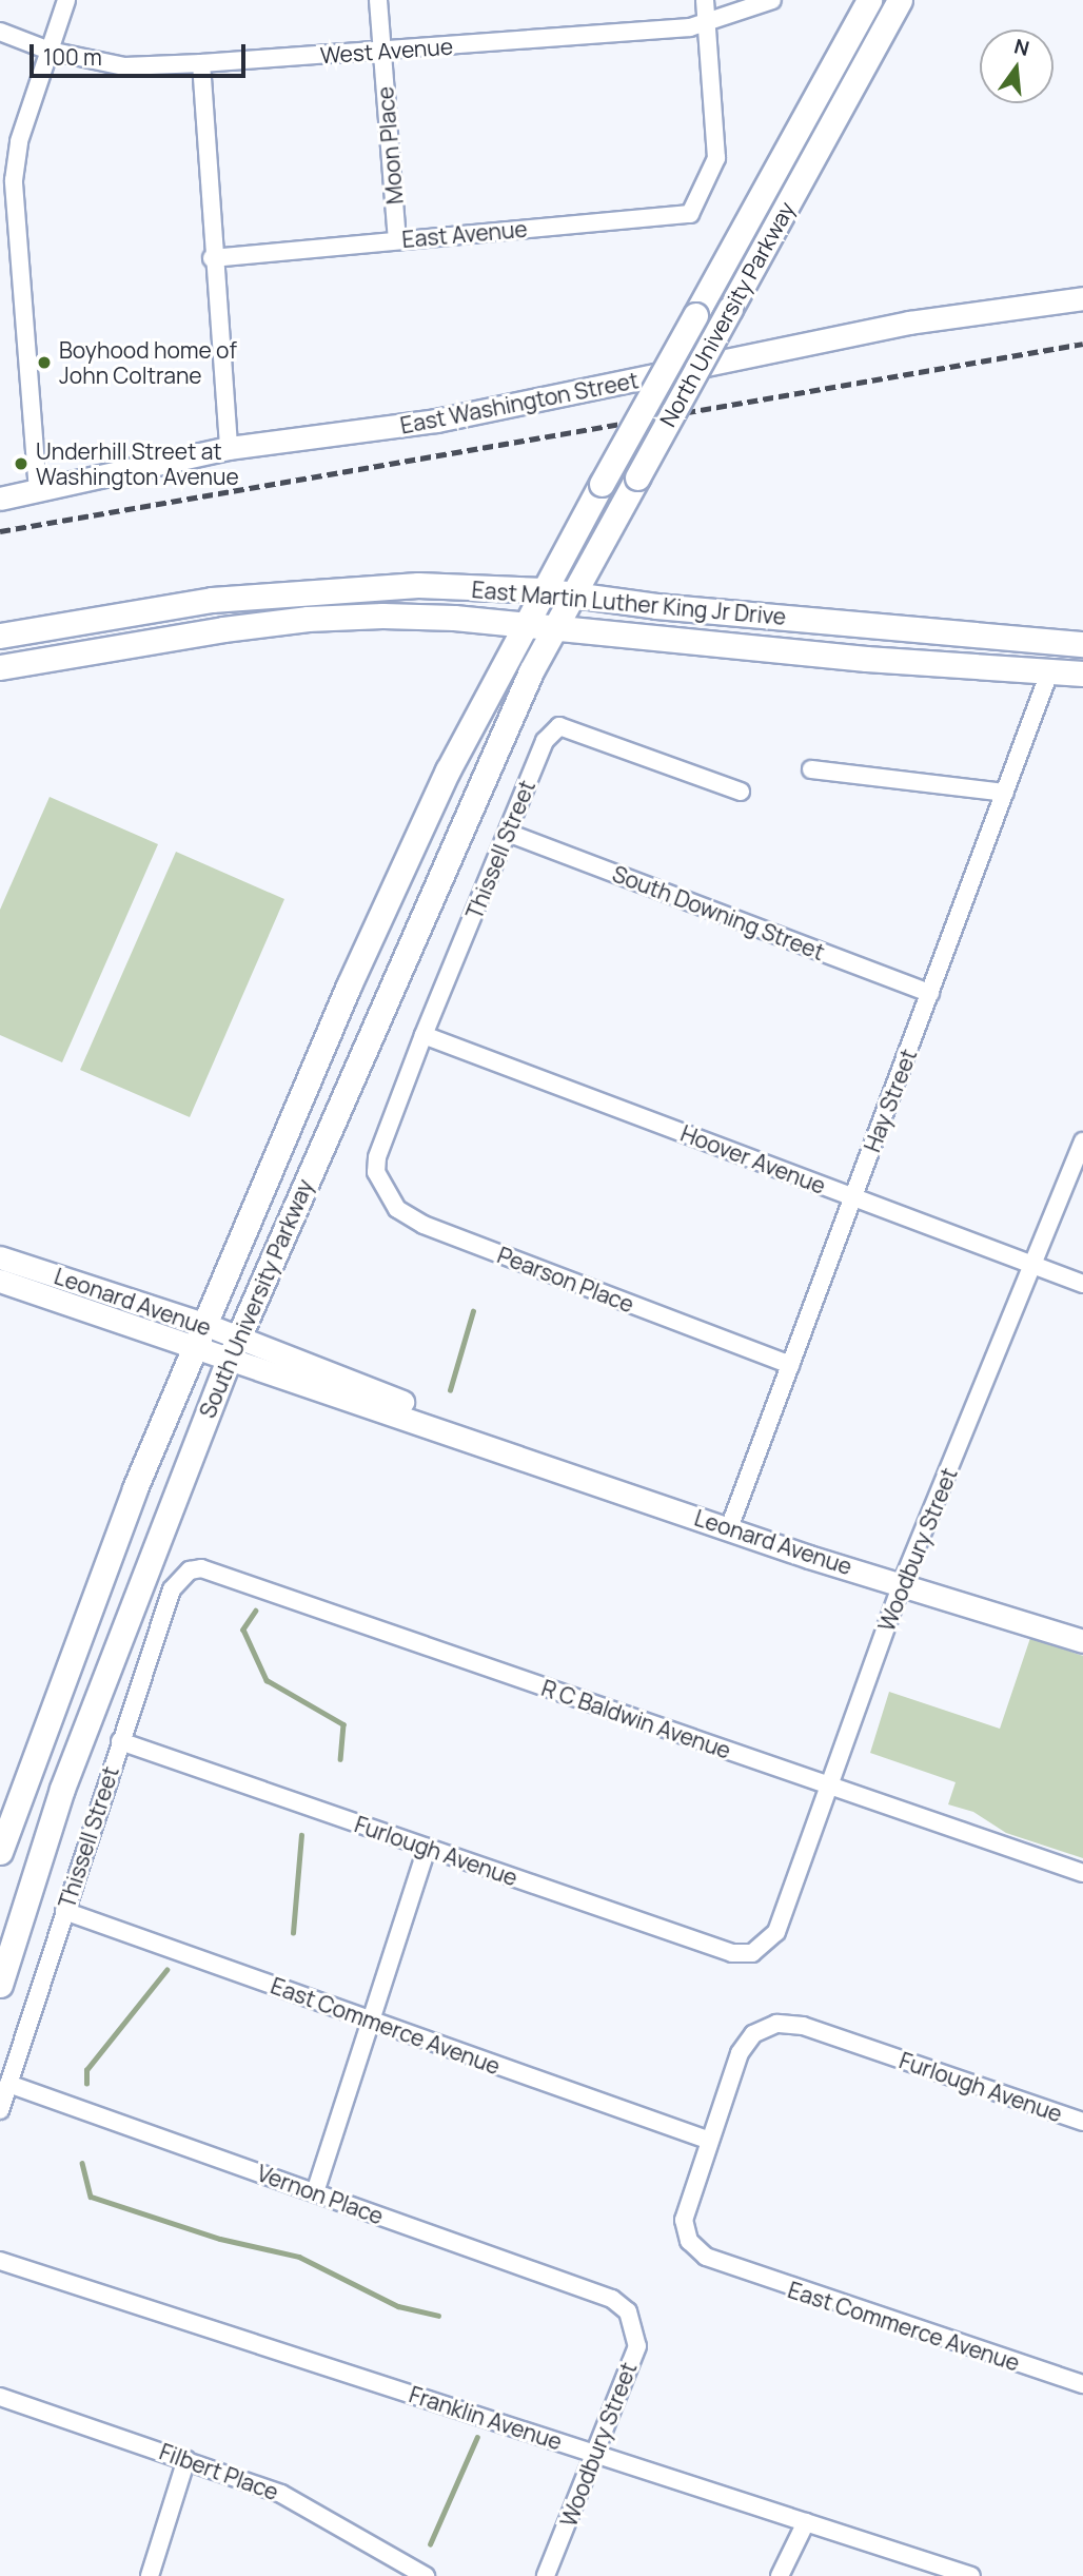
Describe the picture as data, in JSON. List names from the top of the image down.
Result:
{
  "streets": {
    "main road": ["North University Parkway", "East Martin Luther King Jr Drive", "South University Parkway"],
    "street": [
      "West Avenue",
      "Moon Place",
      "East Avenue",
      "East Washington Street",
      "Thissell Street",
      "South Downing Street",
      "Hay Street",
      "Hoover Avenue",
      "Pearson Place",
      "Leonard Avenue",
      "Woodbury Street",
      "R C Baldwin Avenue",
      "Furlough Avenue",
      "East Commerce Avenue",
      "Vernon Place",
      "Franklin Avenue",
      "Filbert Place"
    ]
  },
  "crossings": [
    ["West Avenue", "Moon Place"],
    ["West Avenue", "East Avenue"],
    ["Moon Place", "East Avenue"],
    ["North University Parkway", "East Martin Luther King Jr Drive"],
    ["North University Parkway", "South University Parkway"],
    ["East Martin Luther King Jr Drive", "Hay Street"],
    ["East Martin Luther King Jr Drive", "South University Parkway"],
    ["Thissell Street", "South Downing Street"],
    ["Thissell Street", "Hoover Avenue"],
    ["Thissell Street", "Pearson Place"],
    ["Thissell Street", "R C Baldwin Avenue"],
    ["Thissell Street", "Furlough Avenue"],
    ["Thissell Street", "East Commerce Avenue"],
    ["Thissell Street", "Vernon Place"],
    ["South Downing Street", "Hay Street"],
    ["Hay Street", "Hoover Avenue"],
    ["Hay Street", "Pearson Place"],
    ["Hay Street", "Leonard Avenue"],
    ["Hoover Avenue", "Woodbury Street"],
    ["South University Parkway", "Leonard Avenue"],
    ["Leonard Avenue", "Woodbury Street"],
    ["Woodbury Street", "R C Baldwin Avenue"],
    ["Woodbury Street", "Furlough Avenue"],
    ["Woodbury Street", "Vernon Place"],
    ["Woodbury Street", "Franklin Avenue"],
    ["Furlough Avenue", "East Commerce Avenue"]
  ],
  "places": ["Boyhood home of John Coltrane", "Underhill Street at Washington Avenue"],
  "scale_bar": "100 m",
  "north": "top"
}
